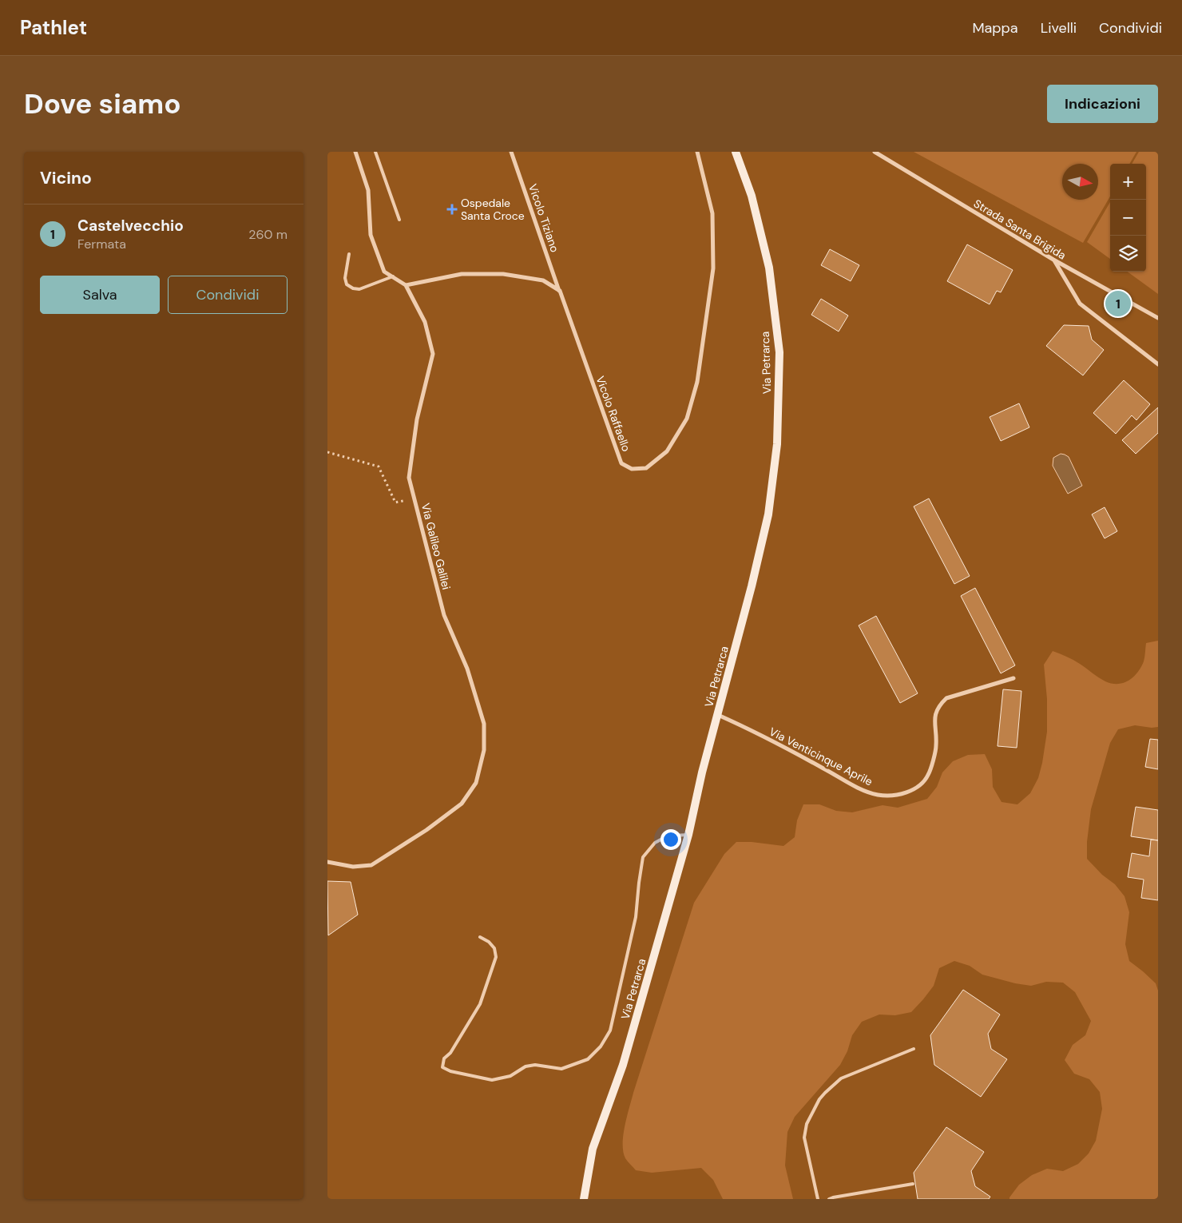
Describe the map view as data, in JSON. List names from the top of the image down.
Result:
{
  "streets": {
    "street": [
      "Vicolo Tiziano",
      "Strada Santa Brigida",
      "Via Petrarca",
      "Vicolo Raffaello",
      "Via Galileo Galilei",
      "Via Venticinque Aprile"
    ]
  },
  "crossings": [
    ["Vicolo Tiziano", "Vicolo Raffaello"],
    ["Via Petrarca", "Via Venticinque Aprile"]
  ],
  "places": {
    "health": ["Ospedale Santa Croce"]
  },
  "north": "right",
  "page": {
    "header": "Pathlet",
    "nav": ["Mappa", "Livelli", "Condividi"],
    "buttons": [
      "Indicazioni",
      ["Salva", "Condividi"]
    ],
    "title": "Dove siamo",
    "heading": "Vicino",
    "map_buttons": ["+", "−"],
    "list": [
      {
        "mark": "1",
        "name": "Castelvecchio",
        "note": "Fermata",
        "value": "260 m"
      }
    ],
    "pins": "1"
  }
}
